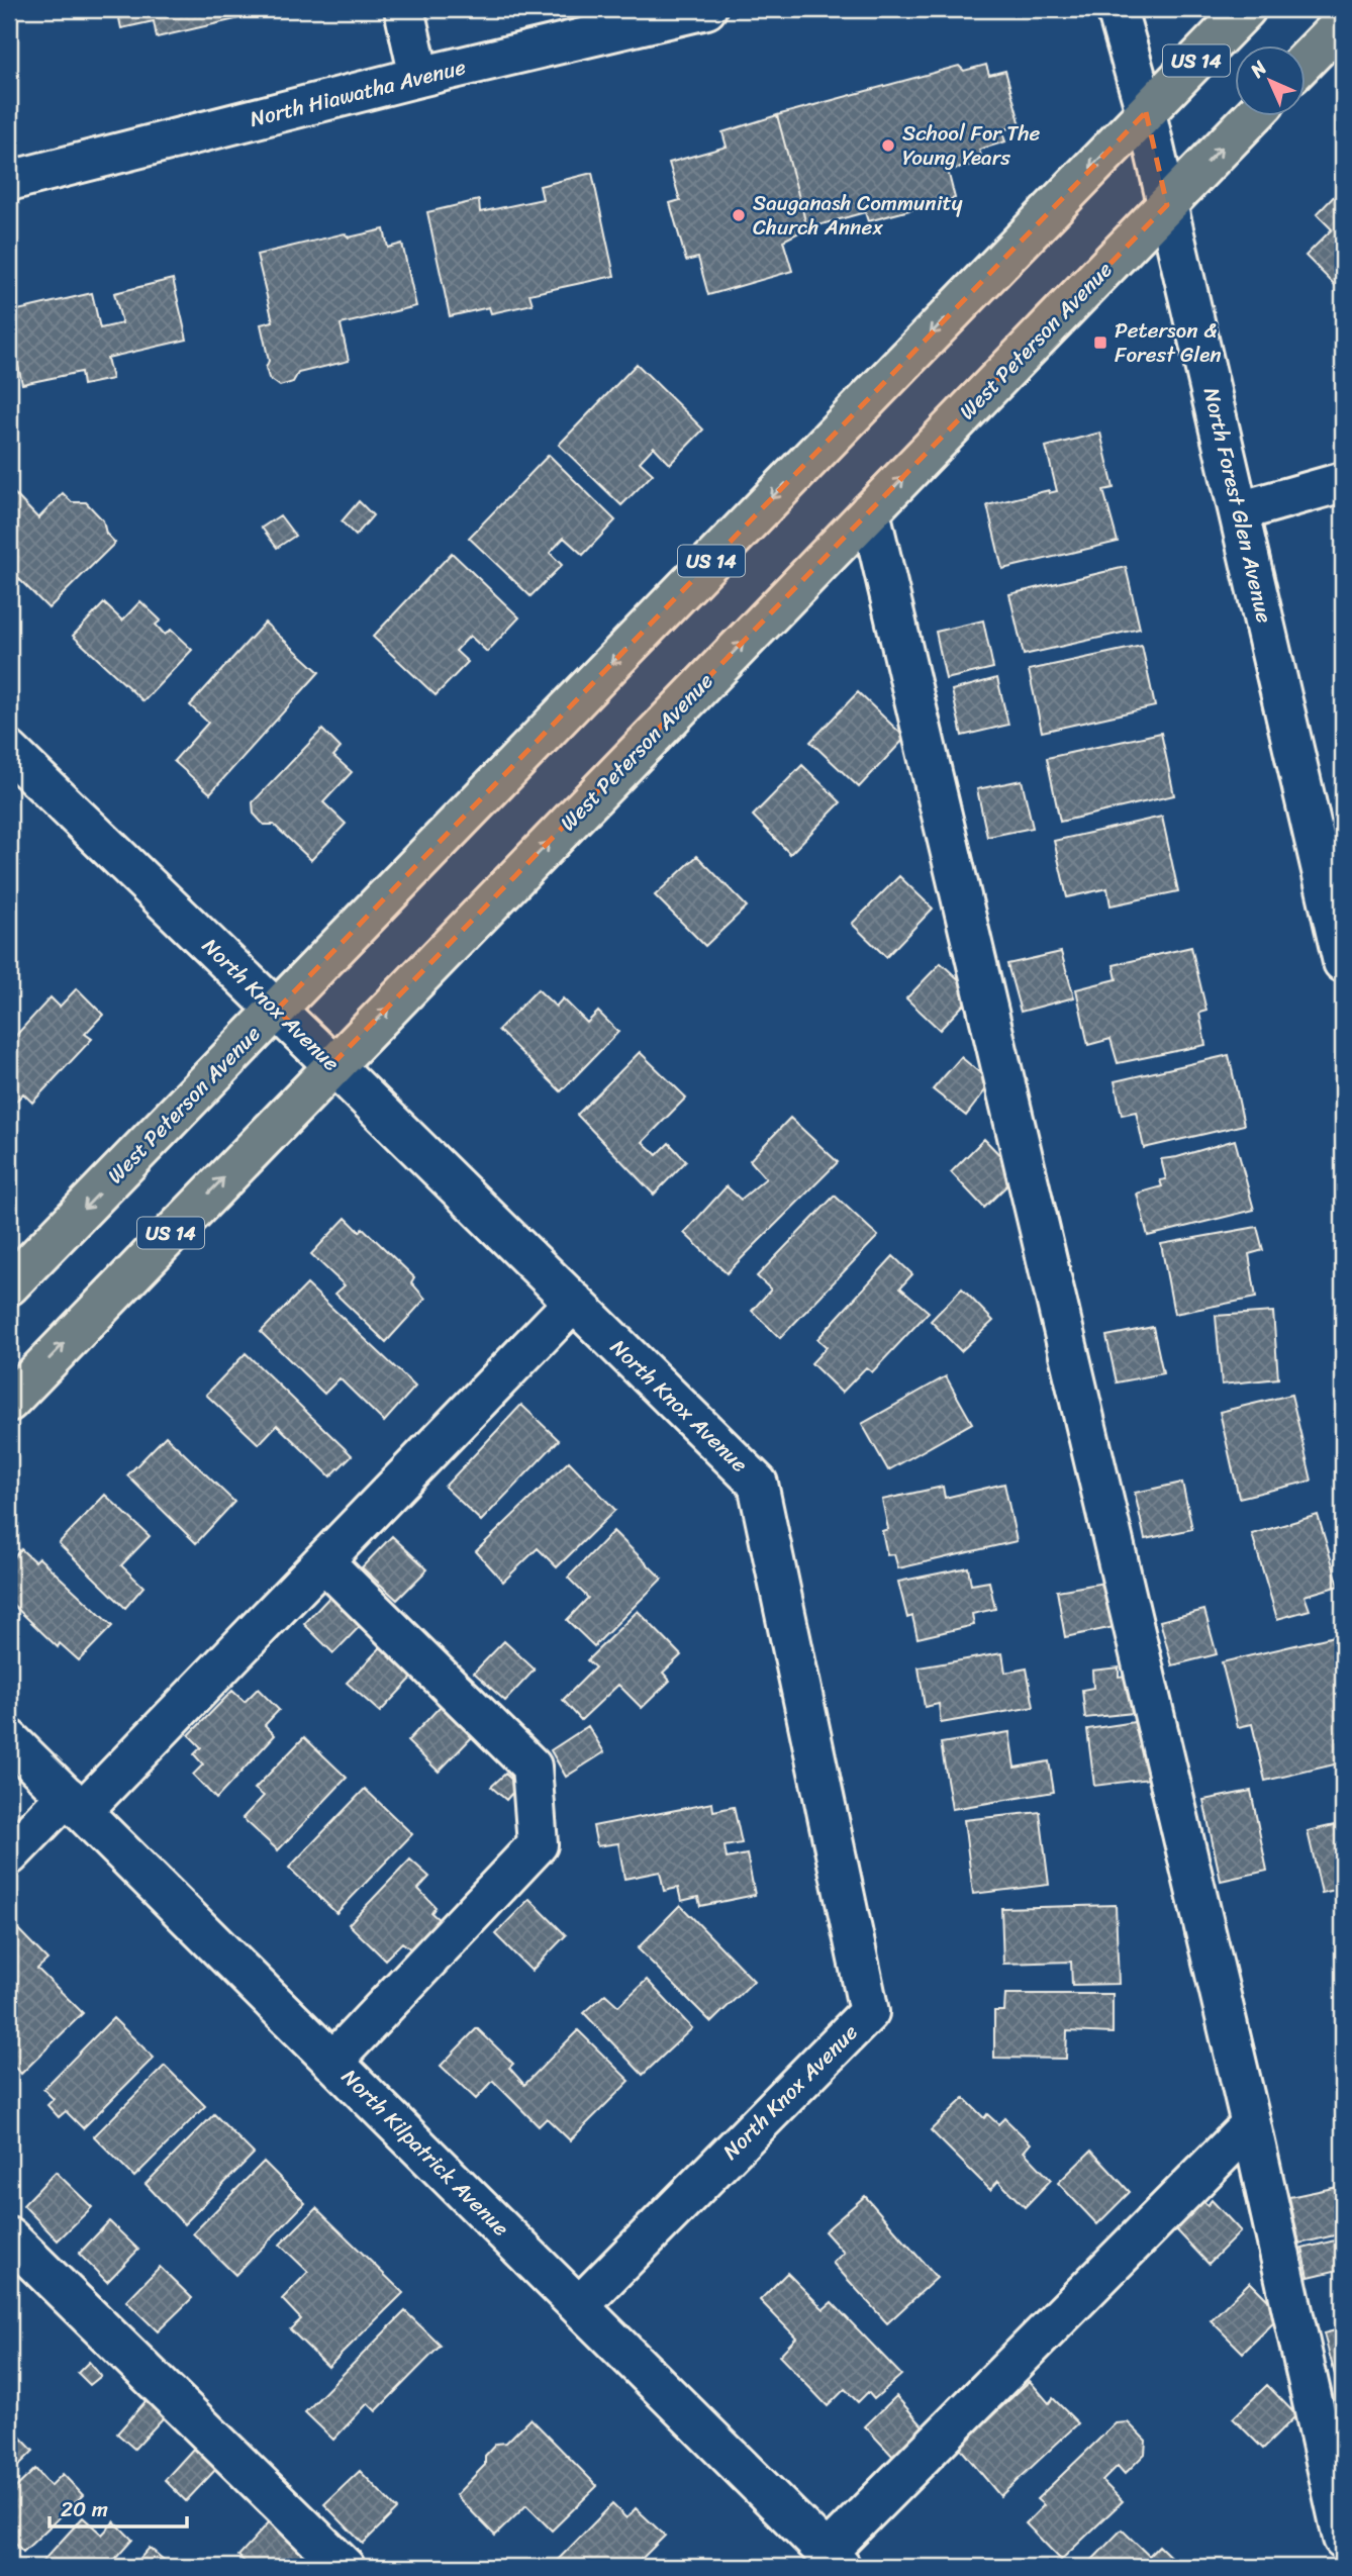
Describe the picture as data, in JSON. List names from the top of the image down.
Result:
{
  "streets": {
    "main road": ["US 14", "West Peterson Avenue"],
    "street": [
      "North Hiawatha Avenue",
      "North Forest Glen Avenue",
      "North Knox Avenue",
      "North Kilpatrick Avenue"
    ]
  },
  "crossings": [
    ["West Peterson Avenue", "North Forest Glen Avenue"],
    ["West Peterson Avenue", "North Knox Avenue"],
    ["North Knox Avenue", "North Kilpatrick Avenue"]
  ],
  "places": {
    "other": ["School For The Young Years", "Sauganash Community Church Annex"],
    "transit": ["Peterson & Forest Glen"]
  },
  "scale_bar": "20 m",
  "north": "top left"
}
